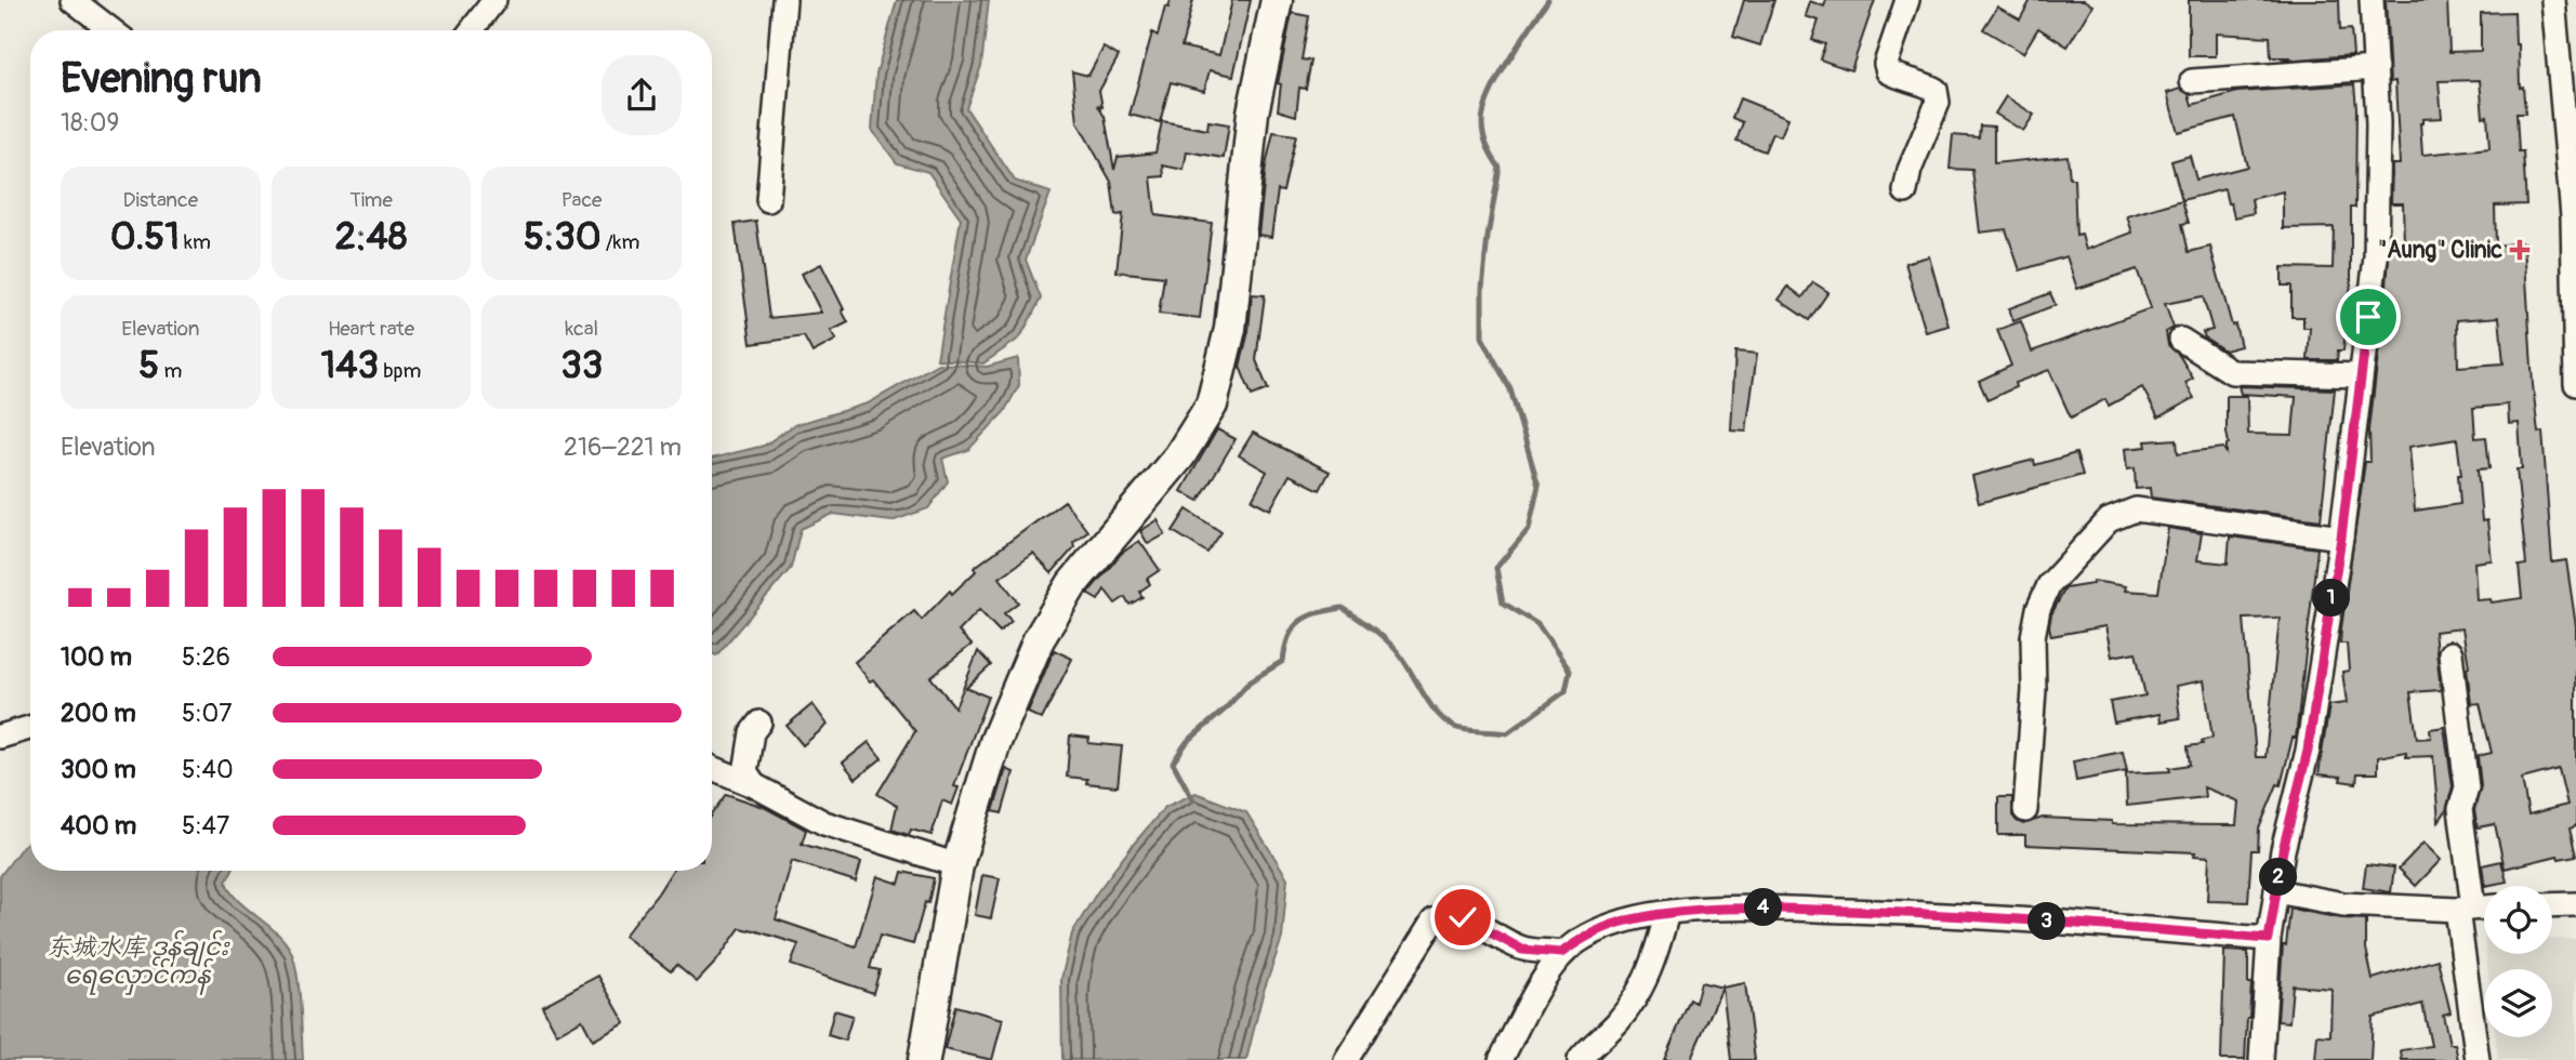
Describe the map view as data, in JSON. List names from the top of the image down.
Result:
{
  "water": ["东城水库 ဒွန်ချင်း ရေလှောင်ကန်"],
  "places": {
    "health": ["\"Aung\" Clinic"]
  },
  "page": {
    "heading": ["Evening run", "18:09"],
    "stats": [
      ["Distance", "0.51 km"],
      ["Time", "2:48"],
      ["Pace", "5:30 /km"],
      ["Elevation", "5 m"],
      ["Heart rate", "143 bpm"],
      ["kcal", "33"]
    ],
    "chart": ["Elevation", "216–221 m"],
    "pins": [
      "1",
      "2",
      "4",
      "3"
    ],
    "list": [
      {
        "name": "100 m",
        "note": "5:26"
      },
      {
        "name": "200 m",
        "note": "5:07"
      },
      {
        "name": "300 m",
        "note": "5:40"
      },
      {
        "name": "400 m",
        "note": "5:47"
      }
    ]
  }
}
